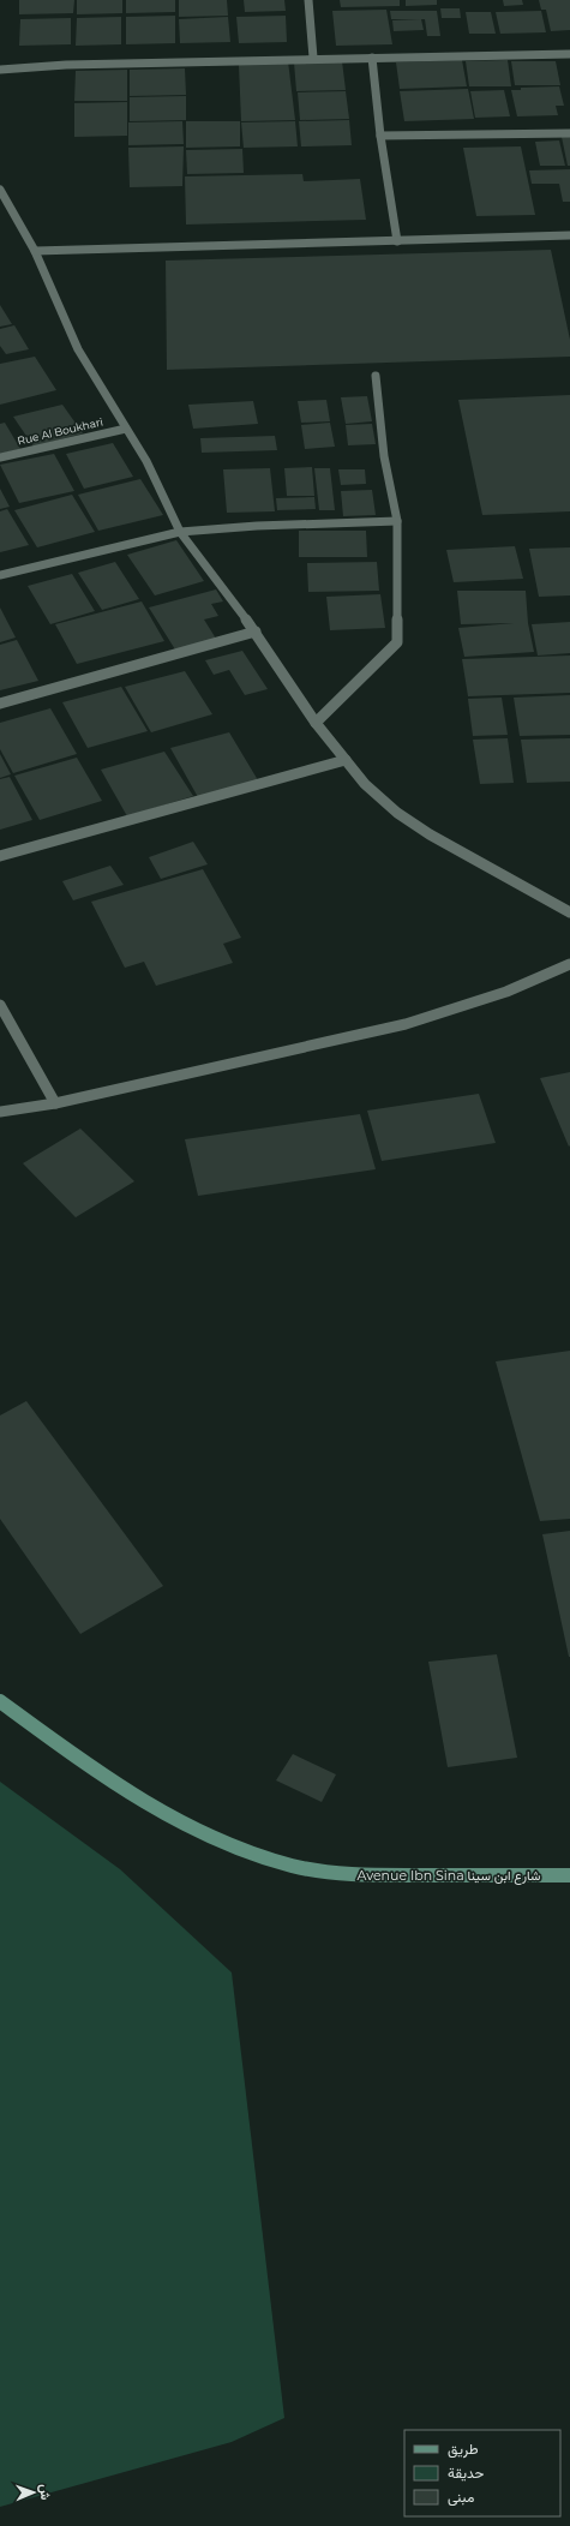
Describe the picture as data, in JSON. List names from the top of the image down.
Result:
{
  "streets": {
    "street": ["Rue Al Boukhari", "Avenue Ibn Sina شارع ابن سينا"]
  },
  "legend": ["طريق", "حديقة", "مبنى"],
  "north": "right"
}
